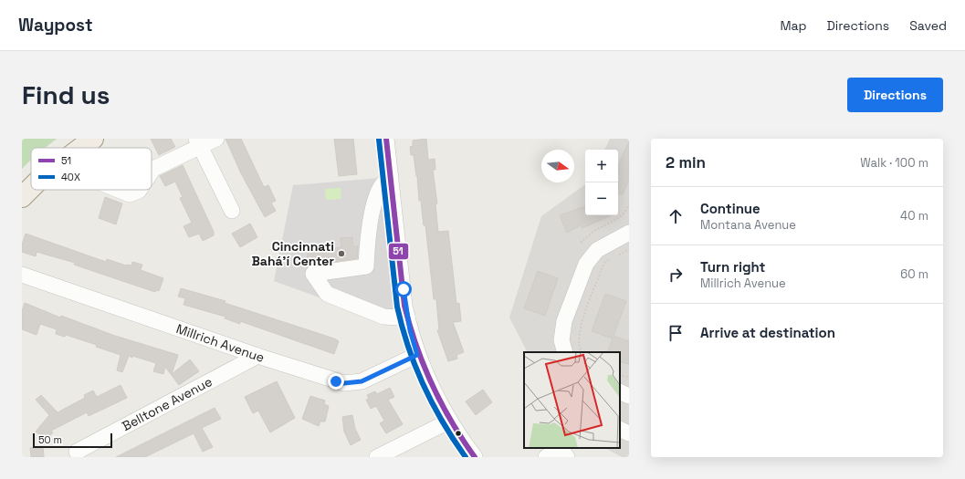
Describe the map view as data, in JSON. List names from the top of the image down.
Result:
{
  "streets": {
    "street": ["Millrich Avenue", "Belltone Avenue"]
  },
  "crossings": [
    ["Millrich Avenue", "Belltone Avenue"]
  ],
  "places": ["Cincinnati Bahá'í Center"],
  "lines": ["transit line 51", "transit line 40X"],
  "legend": ["51", "40X"],
  "scale_bar": "50 m",
  "north": "right",
  "page": {
    "header": "Waypost",
    "nav": ["Map", "Directions", "Saved"],
    "buttons": "Directions",
    "title": "Find us",
    "heading": ["2 min", "Walk · 100 m"],
    "map_buttons": ["+", "−"],
    "list": [
      ["Continue", "Montana Avenue", "40 m"],
      ["Turn right", "Millrich Avenue", "60 m"],
      "Arrive at destination"
    ],
    "scale": "50 m"
  }
}
